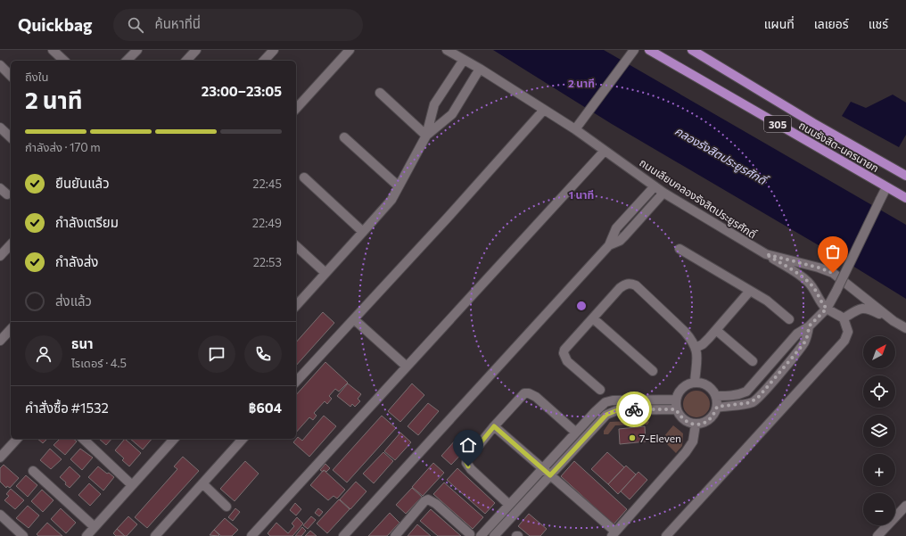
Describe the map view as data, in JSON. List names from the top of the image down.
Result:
{
  "streets": {
    "main road": ["305", "ถนนรังสิต-นครนายก"],
    "street": ["ถนนเลียบคลองรังสิตประยูรศักดิ์"]
  },
  "water": ["คลองรังสิตประยูรศักดิ์"],
  "places": ["7-Eleven"],
  "north": "top right",
  "page": {
    "header": "Quickbag",
    "search": "ค้นหาที่นี่",
    "nav": ["แผนที่", "เลเยอร์", "แชร์"],
    "heading": ["2 นาที", "ถึงใน", "23:00–23:05"],
    "panel": [
      "ธนา",
      "ไรเดอร์ · 4.5",
      "คำสั่งซื้อ #1532",
      "฿604"
    ],
    "bar": "กำลังส่ง · 170 m",
    "list": [
      ["ยืนยันแล้ว", "22:45"],
      ["กำลังเตรียม", "22:49"],
      ["กำลังส่ง", "22:53"],
      "ส่งแล้ว"
    ],
    "map_buttons": ["+", "−"]
  },
  "rings": ["2 นาที", "1 นาที"]
}
